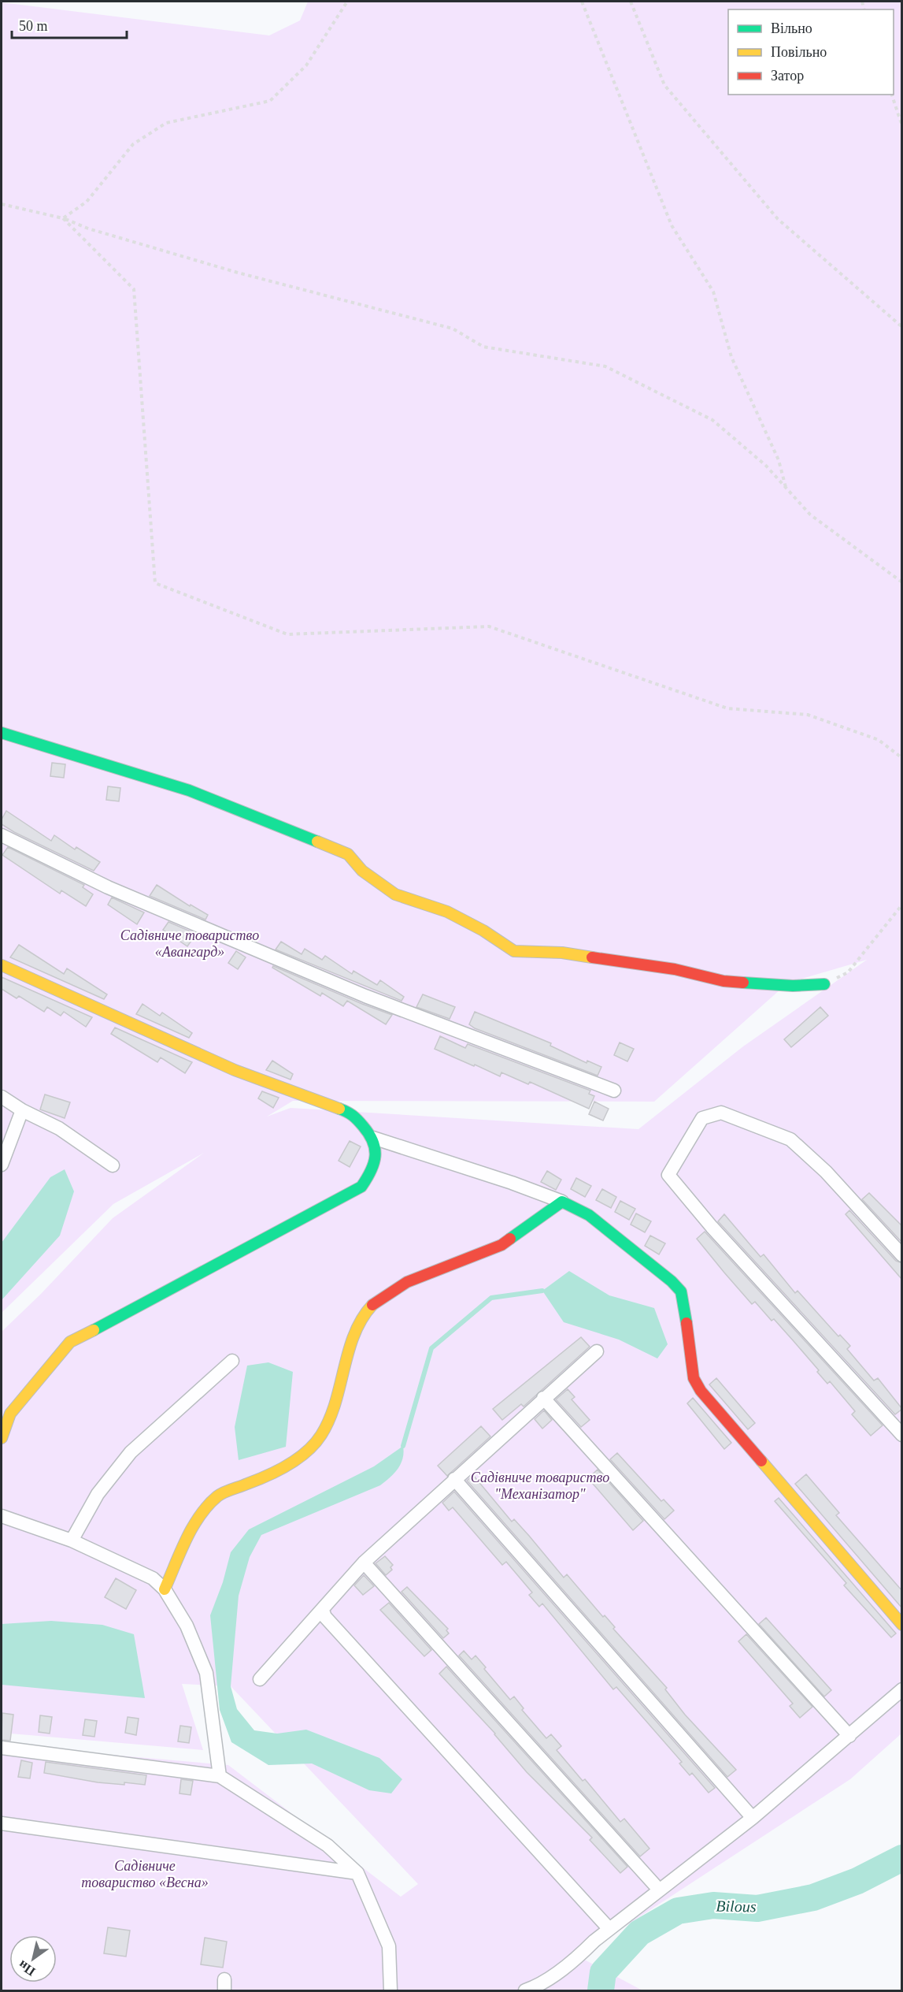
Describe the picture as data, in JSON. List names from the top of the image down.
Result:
{
  "water": ["Bilous"],
  "parks": ["Садівниче товариство «Авангард»", "Садівниче товариство \"Механізатор\"", "Садівниче товариство «Весна»"],
  "legend": ["Вільно", "Повільно", "Затор"],
  "scale_bar": "50 m",
  "north": "bottom left"
}
